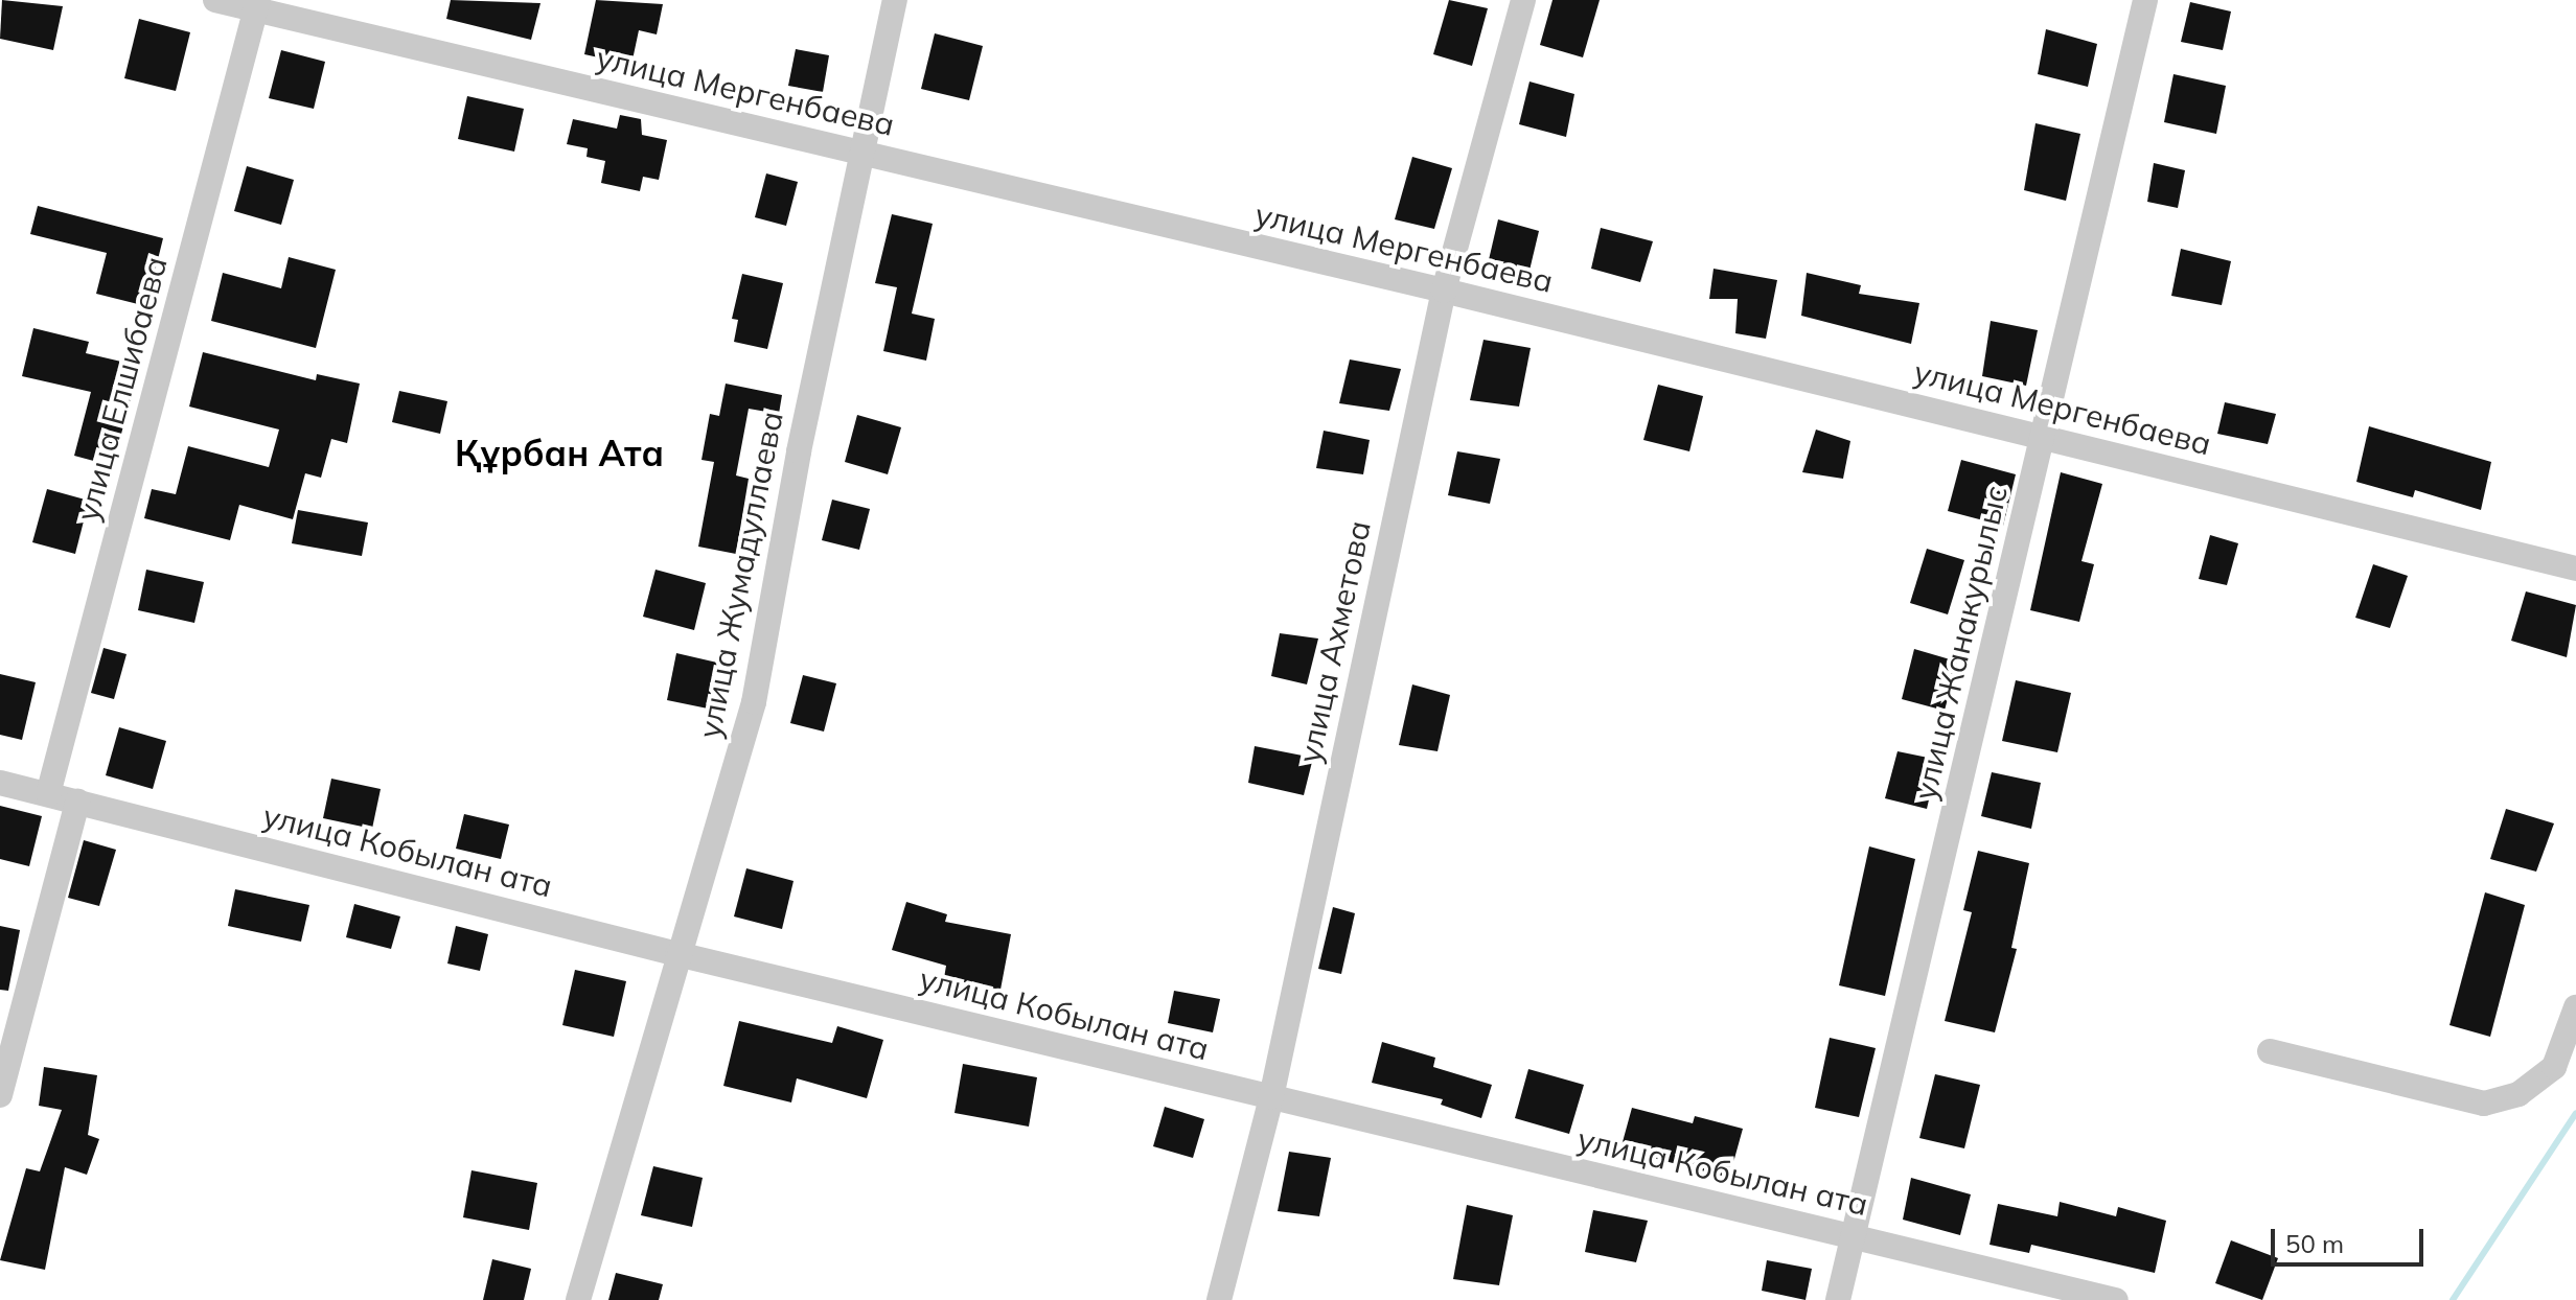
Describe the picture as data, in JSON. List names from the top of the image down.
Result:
{
  "streets": {
    "street": [
      "улица Мергенбаева",
      "улица Елшибаева",
      "улица Жумадуллаева",
      "улица Ахметова",
      "улица Жанакурылыс",
      "улица Кобылан ата"
    ]
  },
  "crossings": [
    ["улица Мергенбаева", "улица Елшибаева"],
    ["улица Мергенбаева", "улица Жумадуллаева"],
    ["улица Мергенбаева", "улица Ахметова"],
    ["улица Мергенбаева", "улица Жанакурылыс"],
    ["улица Елшибаева", "улица Кобылан ата"],
    ["улица Жумадуллаева", "улица Кобылан ата"],
    ["улица Ахметова", "улица Кобылан ата"],
    ["улица Жанакурылыс", "улица Кобылан ата"]
  ],
  "districts": ["Құрбан Ата"],
  "scale_bar": "50 m"
}
